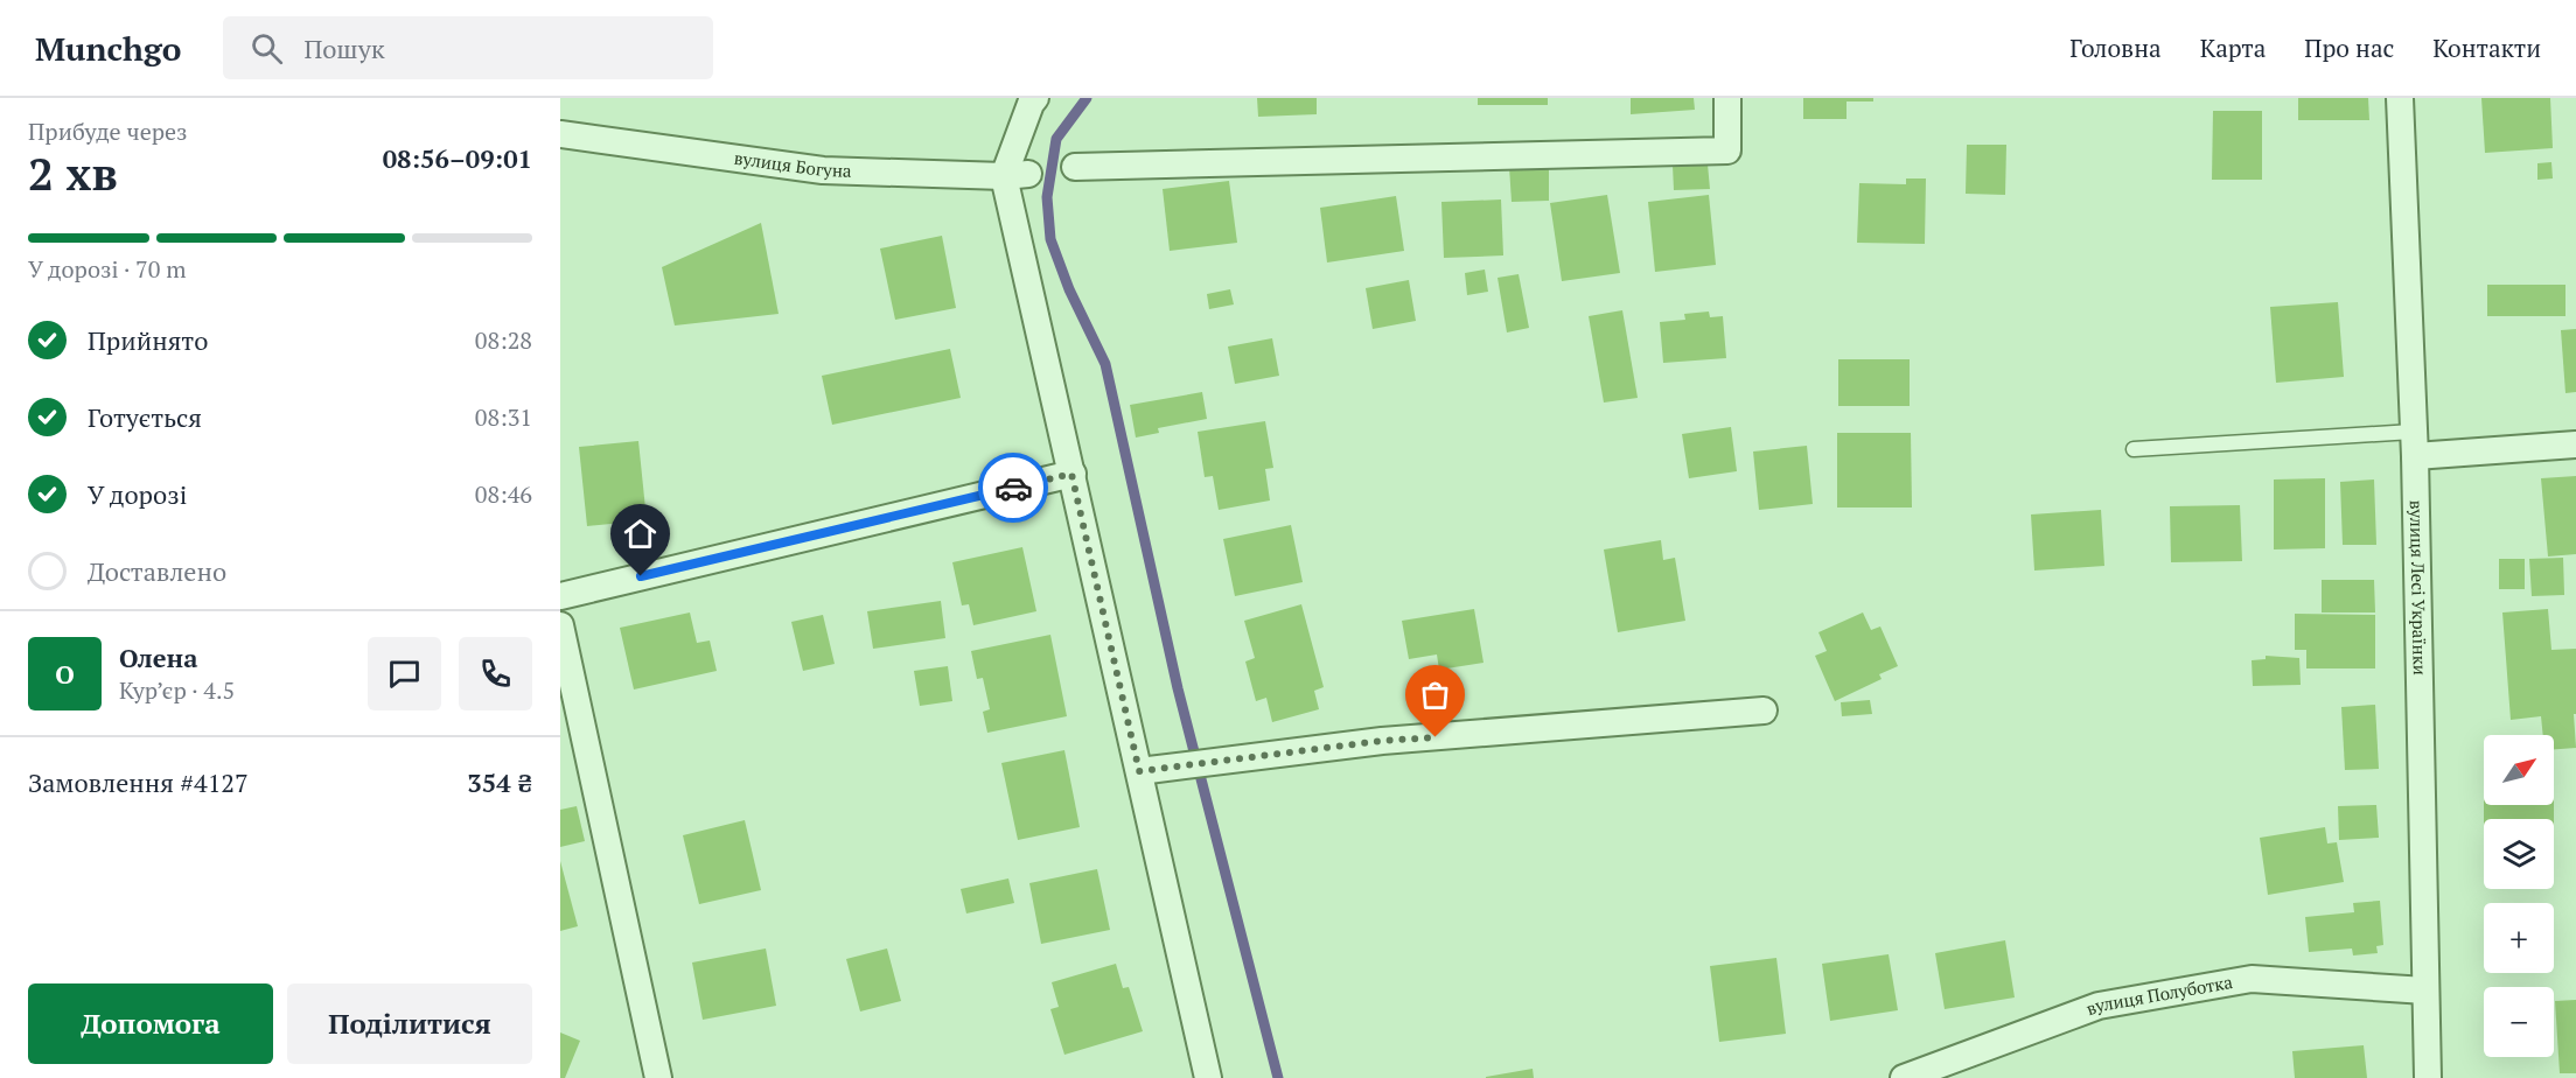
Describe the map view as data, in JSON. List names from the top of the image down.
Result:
{
  "streets": {
    "street": ["вулиця Богуна", "вулиця Лесі Українки", "вулиця Полуботка"]
  },
  "crossings": [
    ["вулиця Лесі Українки", "вулиця Полуботка"]
  ],
  "north": "top right",
  "page": {
    "header": "Munchgo",
    "search": "Пошук",
    "nav": [
      "Головна",
      "Карта",
      "Про нас",
      "Контакти"
    ],
    "heading": ["2 хв", "Прибуде через", "08:56–09:01"],
    "panel": [
      "Олена",
      "Кур’єр · 4.5",
      "Замовлення #4127",
      "354 ₴"
    ],
    "bar": "У дорозі · 70 m",
    "list": [
      ["Прийнято", "08:28"],
      ["Готується", "08:31"],
      ["У дорозі", "08:46"],
      "Доставлено"
    ],
    "round": "О",
    "map_buttons": ["+", "−"],
    "buttons": ["Допомога", "Поділитися"]
  }
}
